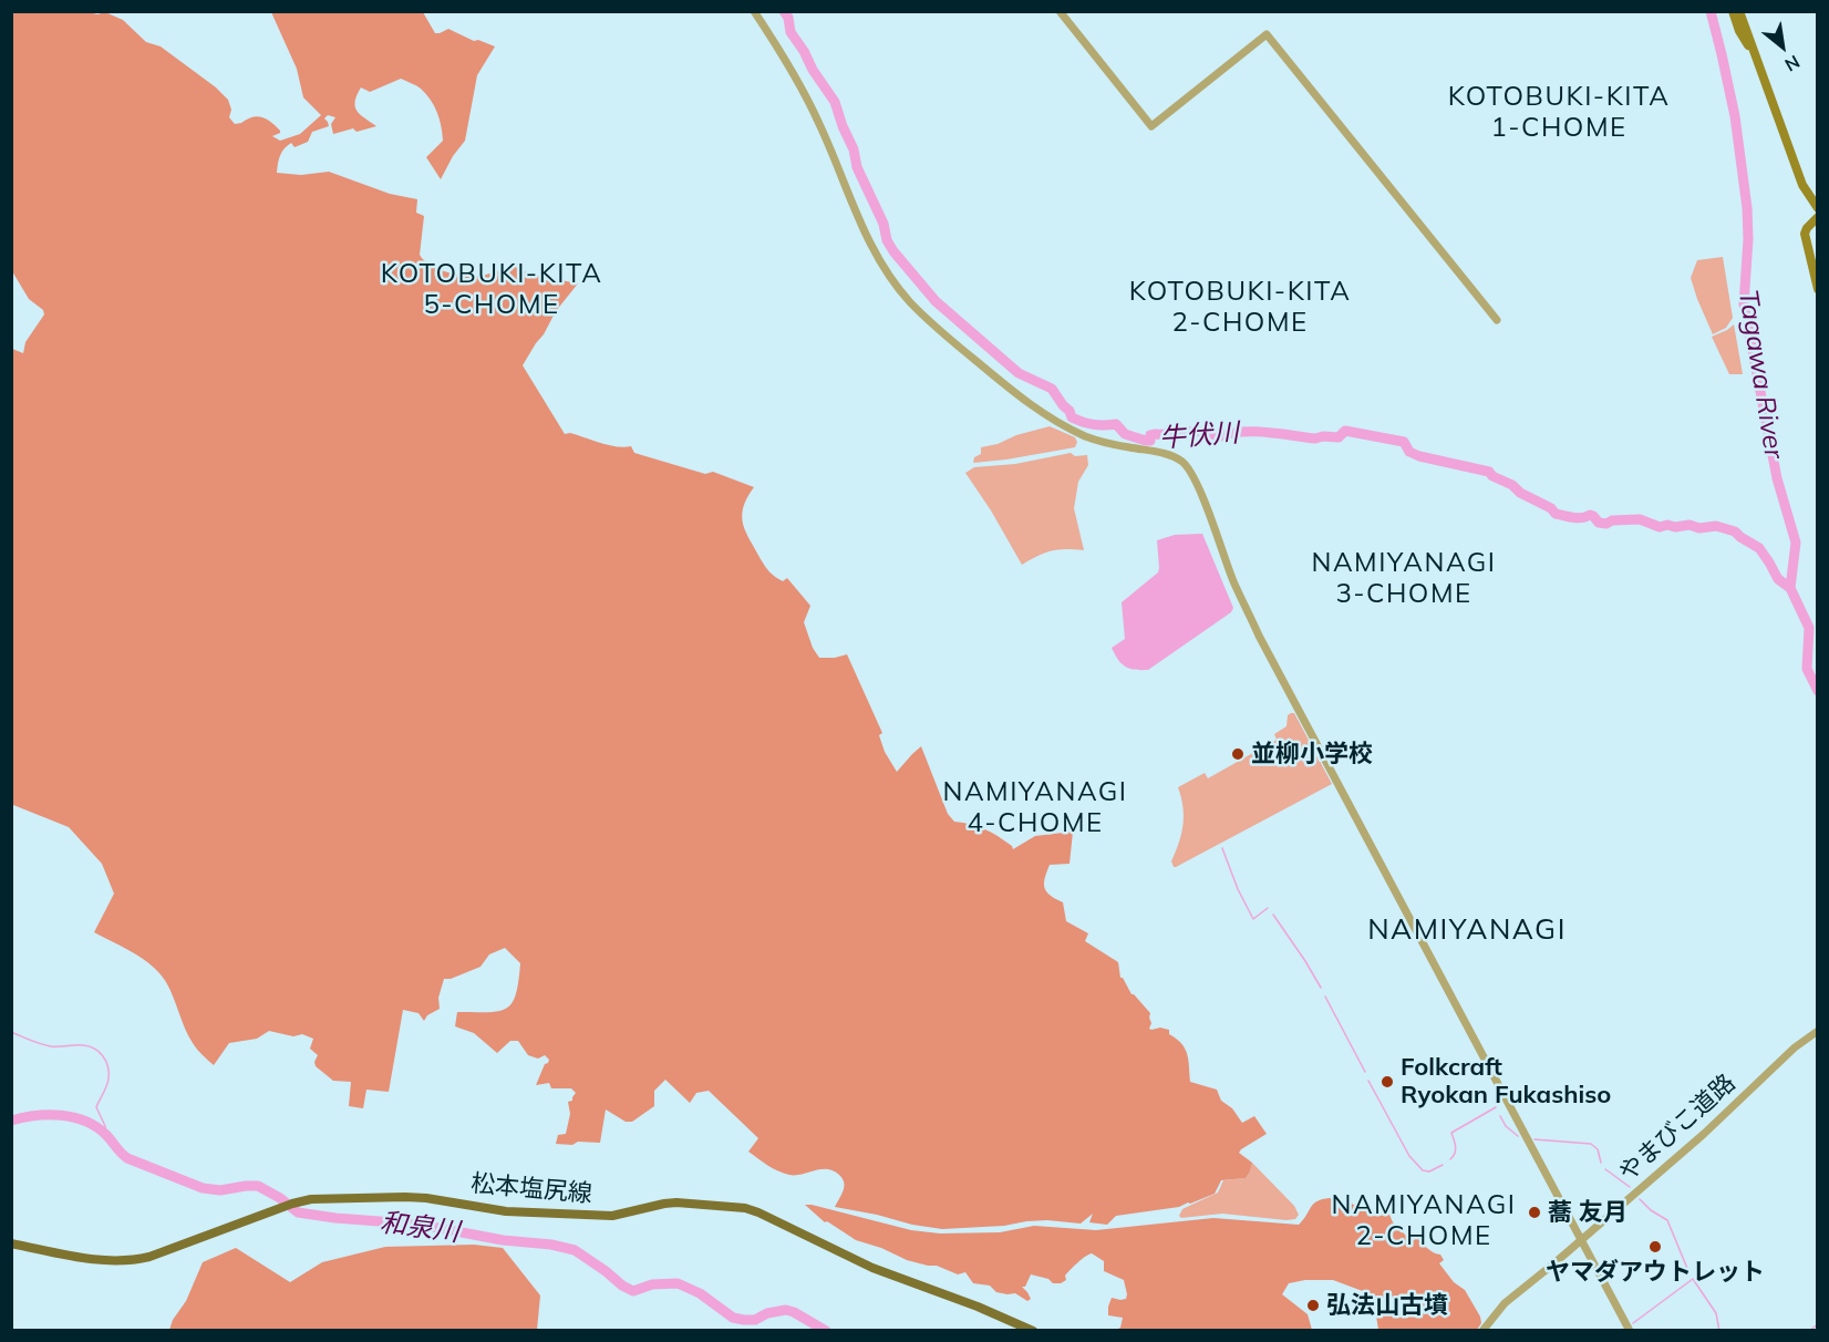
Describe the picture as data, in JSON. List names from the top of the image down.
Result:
{
  "streets": {
    "main road": ["松本塩尻線"],
    "street": ["やまびこ道路"]
  },
  "districts": [
    "KOTOBUKI-KITA 1-CHOME",
    "KOTOBUKI-KITA 5-CHOME",
    "KOTOBUKI-KITA 2-CHOME",
    "NAMIYANAGI 3-CHOME",
    "NAMIYANAGI 4-CHOME",
    "NAMIYANAGI",
    "NAMIYANAGI 2-CHOME"
  ],
  "water": ["Tagawa River", "牛伏川", "和泉川"],
  "places": [
    "並柳小学校",
    "Folkcraft Ryokan Fukashiso",
    "蕎 友月",
    "ヤマダアウトレット",
    "弘法山古墳"
  ],
  "north": "bottom right"
}
